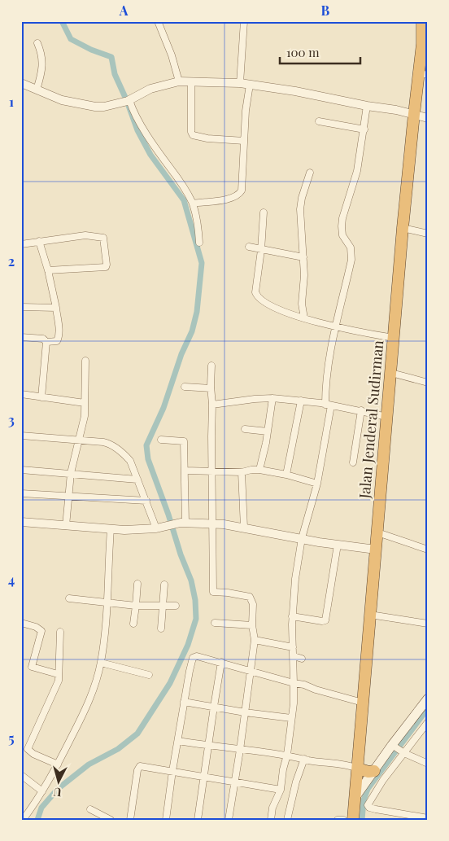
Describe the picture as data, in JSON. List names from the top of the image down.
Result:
{
  "streets": {
    "highway": ["Jalan Jenderal Sudirman"]
  },
  "scale_bar": "100 m",
  "north": "bottom",
  "grid": {
    "columns": ["A", "B"],
    "rows": [
      "1",
      "2",
      "3",
      "4",
      "5"
    ]
  }
}
